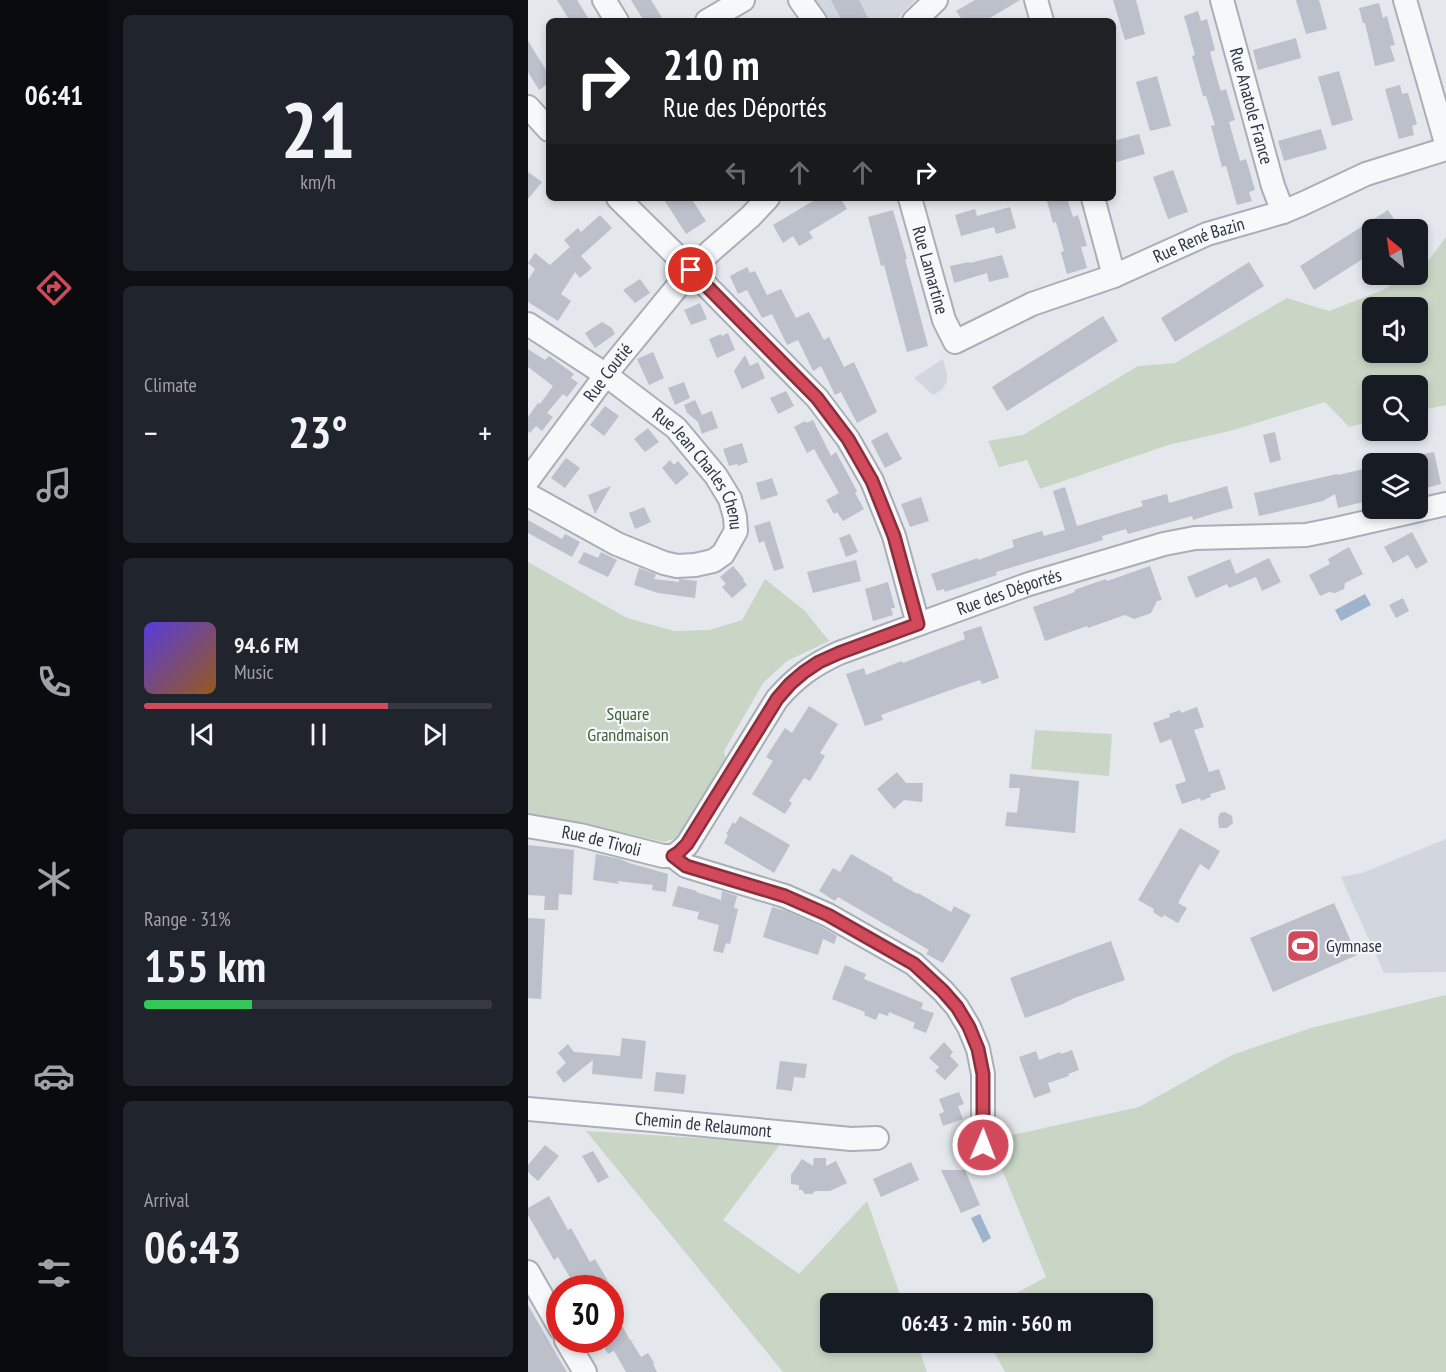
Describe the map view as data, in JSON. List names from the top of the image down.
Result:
{
  "streets": {
    "street": [
      "Rue Anatole France",
      "Rue René Bazin",
      "Rue Lamartine",
      "Rue Coutié",
      "Rue Jean Charles Chenu",
      "Rue des Déportés",
      "Rue de Tivoli",
      "Chemin de Relaumont"
    ]
  },
  "crossings": [
    ["Rue Anatole France", "Rue René Bazin"],
    ["Rue René Bazin", "Rue Lamartine"],
    ["Rue Coutié", "Rue Jean Charles Chenu"],
    ["Rue des Déportés", "Rue de Tivoli"]
  ],
  "parks": ["Square Grandmaison"],
  "places": {
    "sports": ["Gymnase"]
  },
  "north": "top left",
  "page": {
    "tabs": "06:41",
    "tile": [
      ["21", "km/h"],
      "Climate",
      ["Range · 31%", "155 km"],
      ["Arrival", "06:43"]
    ],
    "turn": ["210 m", "Rue des Déportés"],
    "heat": ["−", "23°", "+"],
    "song": ["94.6 FM", "Music"],
    "limit": "30",
    "trip": "06:43 · 2 min · 560 m"
  }
}
